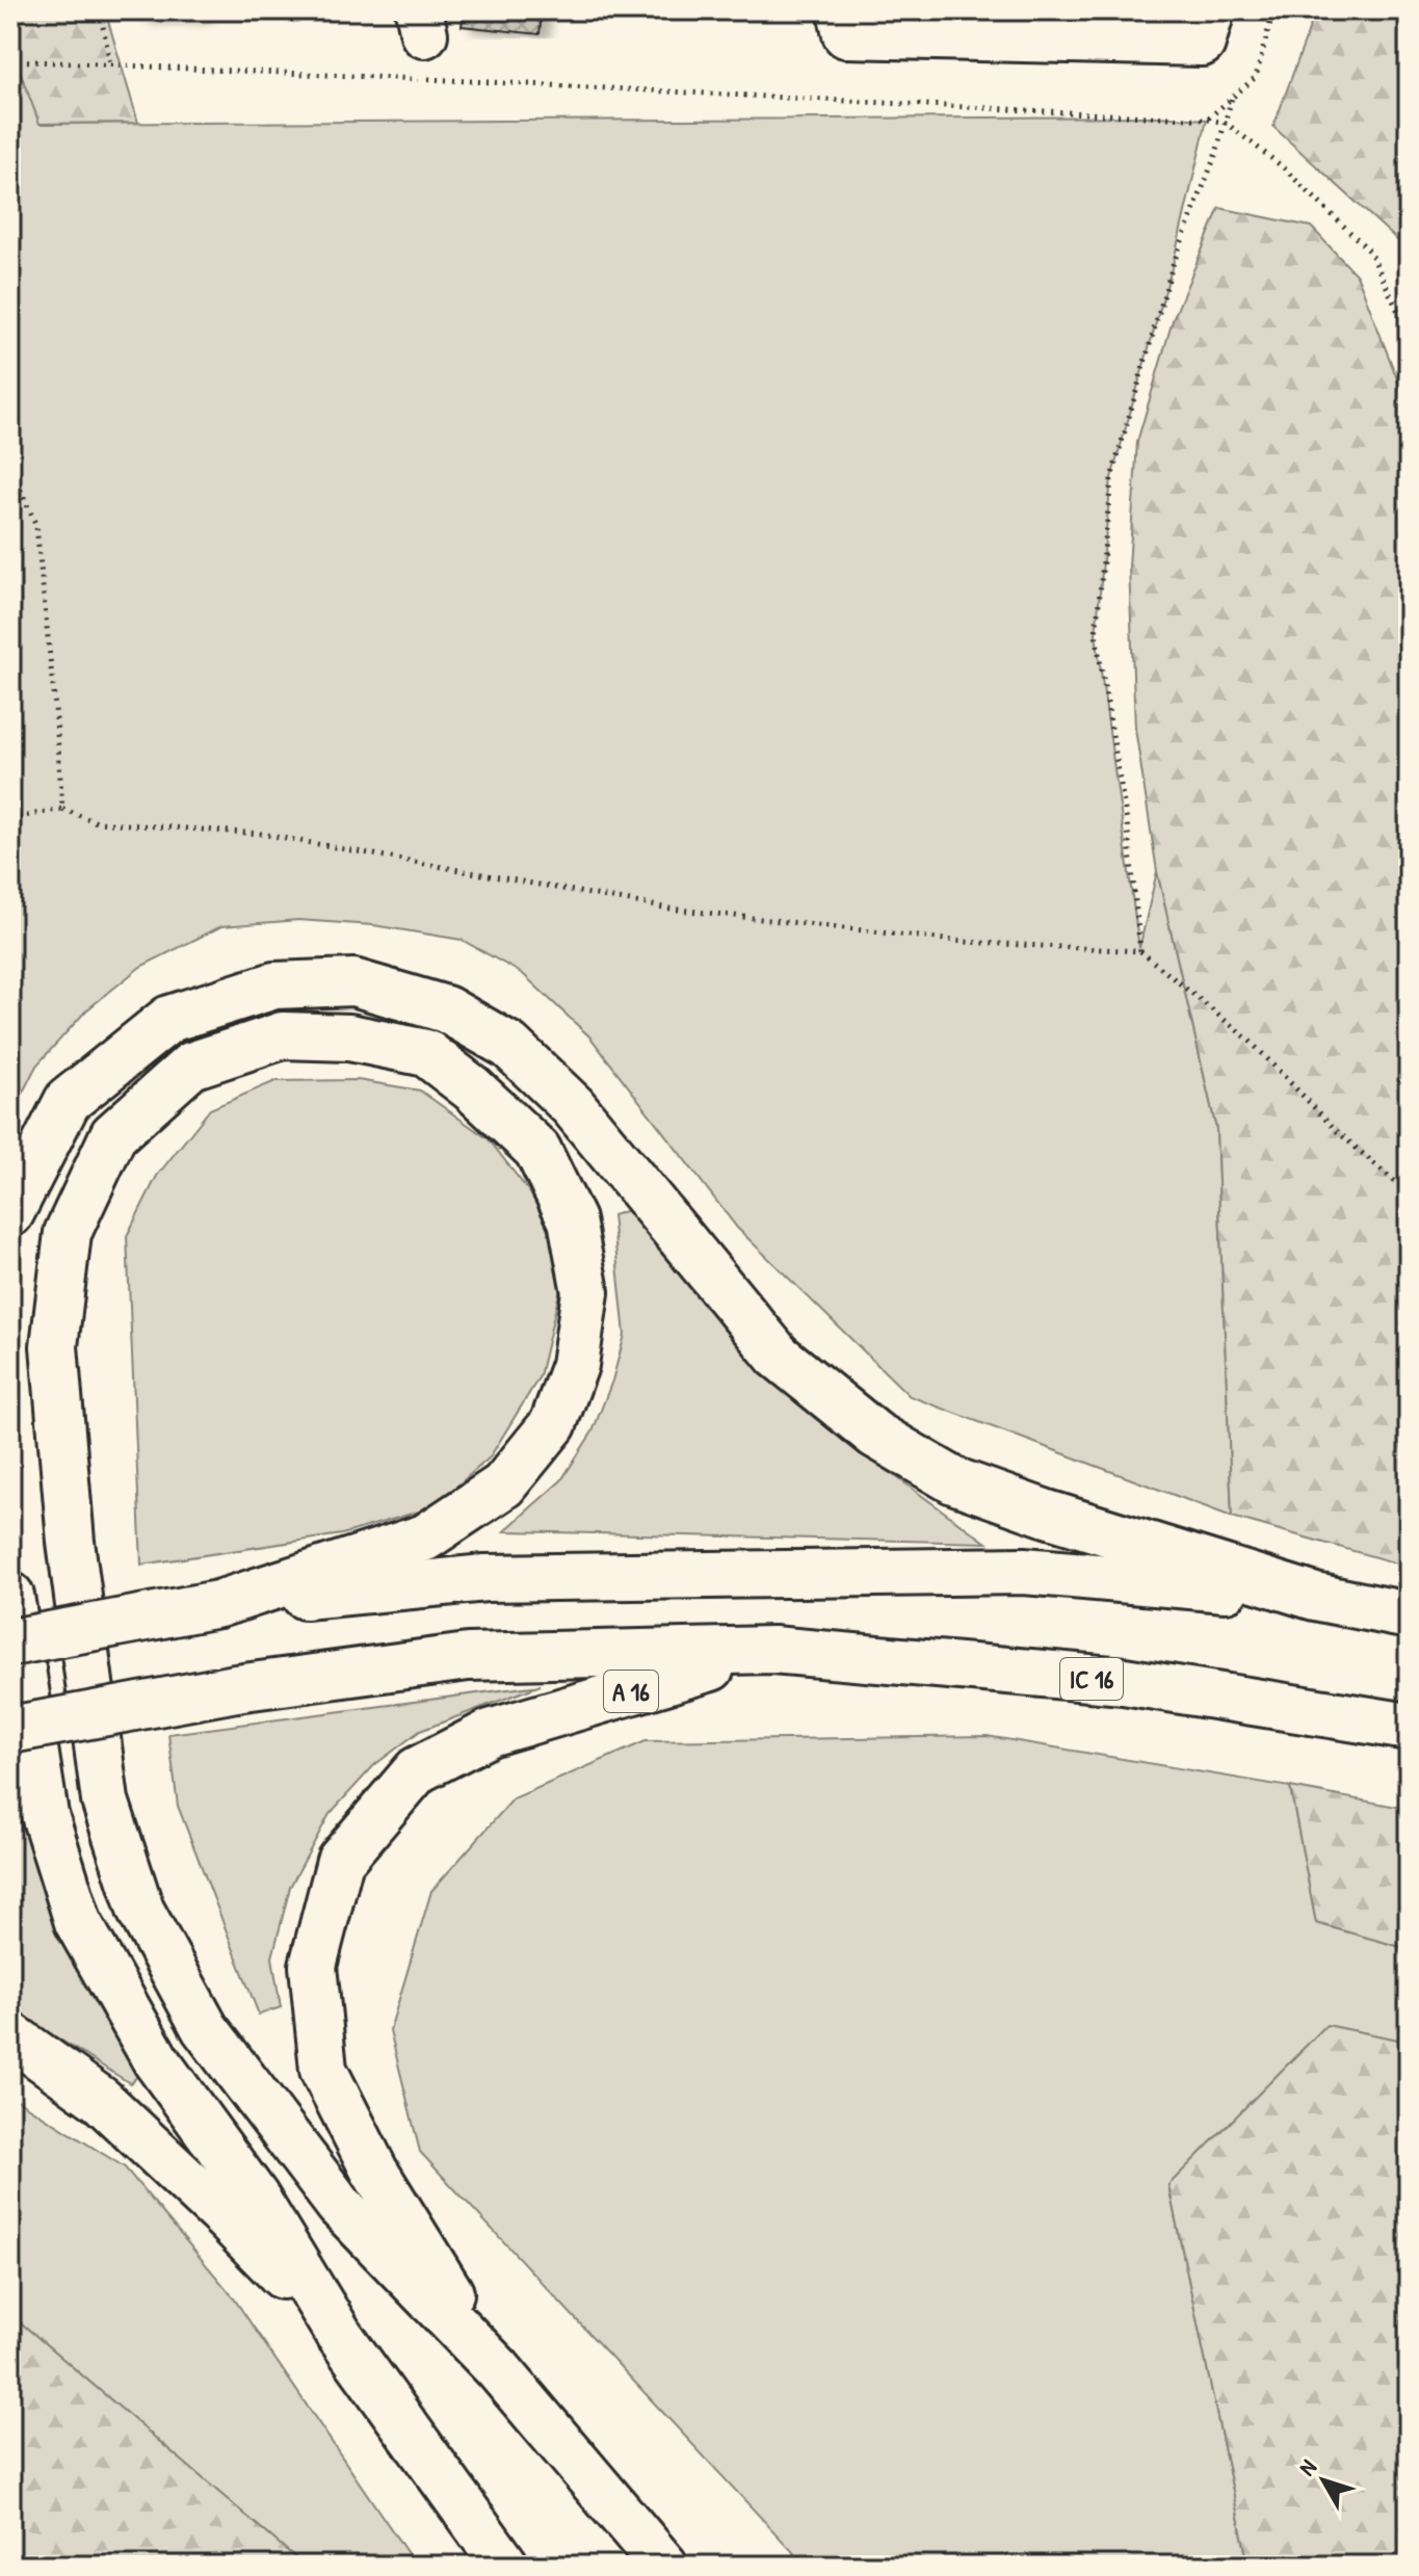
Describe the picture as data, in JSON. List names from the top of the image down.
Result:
{
  "streets": {
    "main road": ["IC 16", "A 16"]
  },
  "crossings": [
    ["IC 16", "A 16"]
  ],
  "north": "top left"
}
